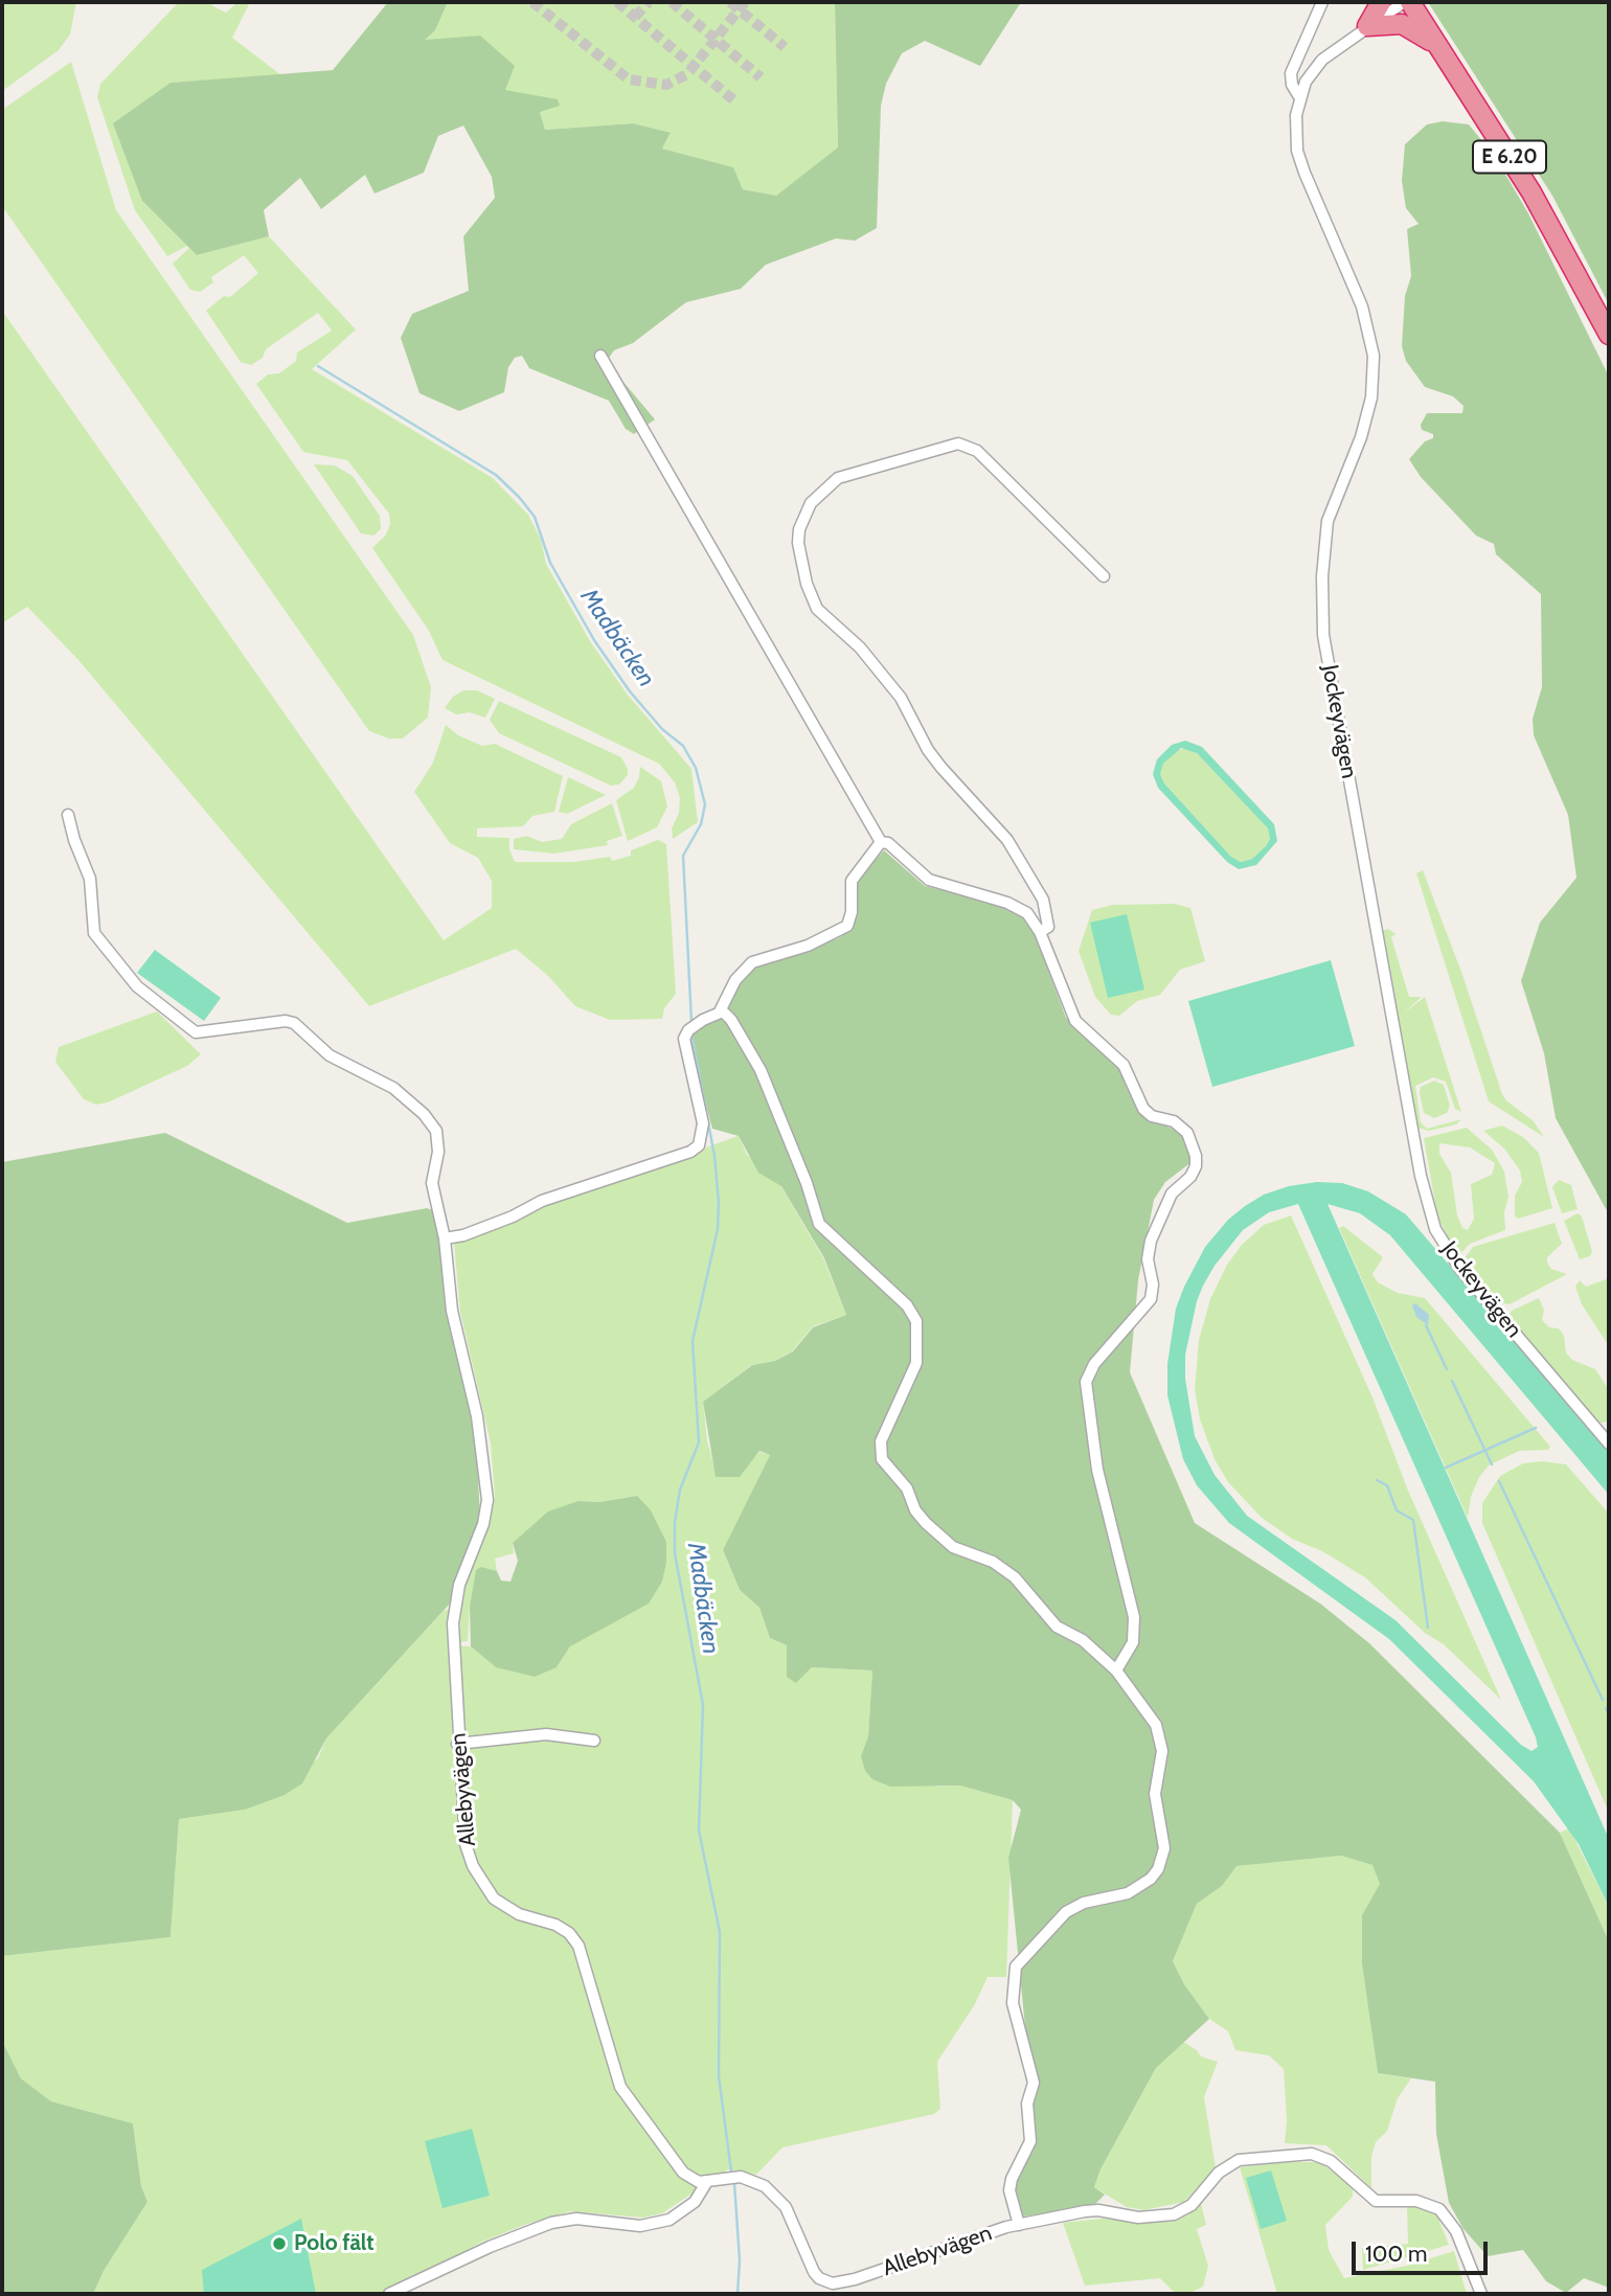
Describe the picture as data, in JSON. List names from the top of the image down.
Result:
{
  "streets": {
    "highway": ["E 6.20"],
    "street": ["Jockeyvägen", "Allebyvägen"]
  },
  "crossings": [
    ["E 6.20", "Jockeyvägen"]
  ],
  "water": ["Madbäcken"],
  "places": ["Polo fält"],
  "scale_bar": "100 m"
}
